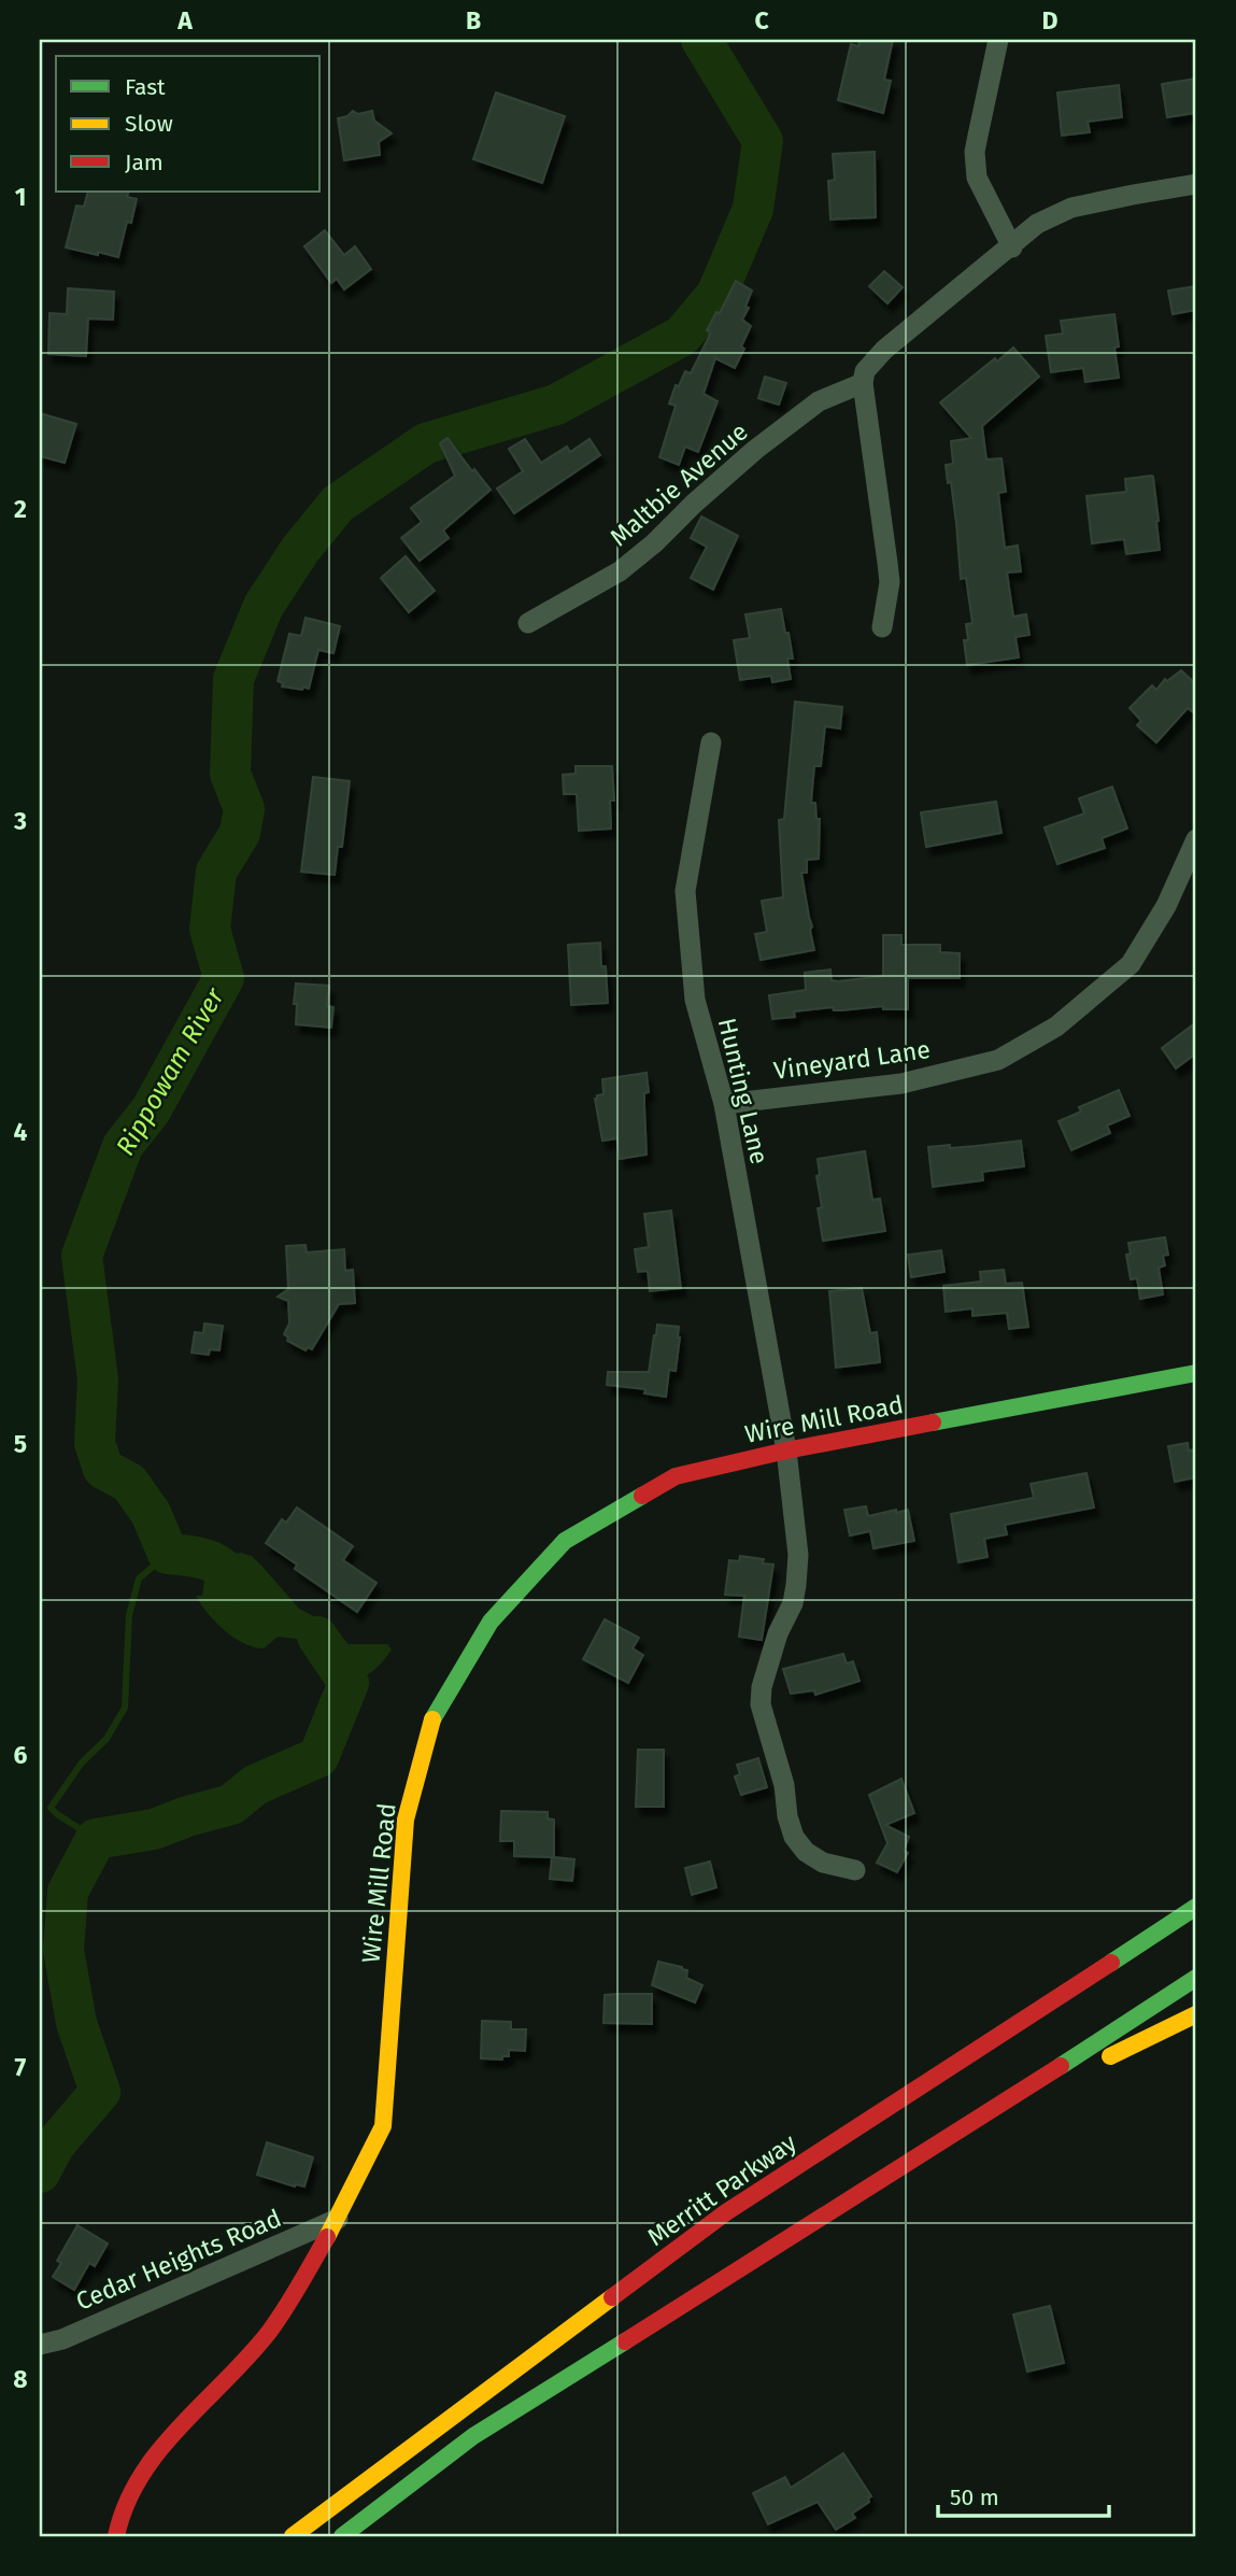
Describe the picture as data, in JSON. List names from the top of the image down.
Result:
{
  "streets": {
    "main road": ["Wire Mill Road", "Merritt Parkway"],
    "street": [
      "Maltbie Avenue",
      "Vineyard Lane",
      "Hunting Lane",
      "Cedar Heights Road"
    ]
  },
  "crossings": [
    ["Vineyard Lane", "Hunting Lane"],
    ["Hunting Lane", "Wire Mill Road"],
    ["Wire Mill Road", "Cedar Heights Road"]
  ],
  "water": ["Rippowam River"],
  "legend": ["Fast", "Slow", "Jam"],
  "scale_bar": "50 m",
  "grid": {
    "columns": [
      "A",
      "B",
      "C",
      "D"
    ],
    "rows": [
      "1",
      "2",
      "3",
      "4",
      "5",
      "6",
      "7",
      "8"
    ]
  }
}
